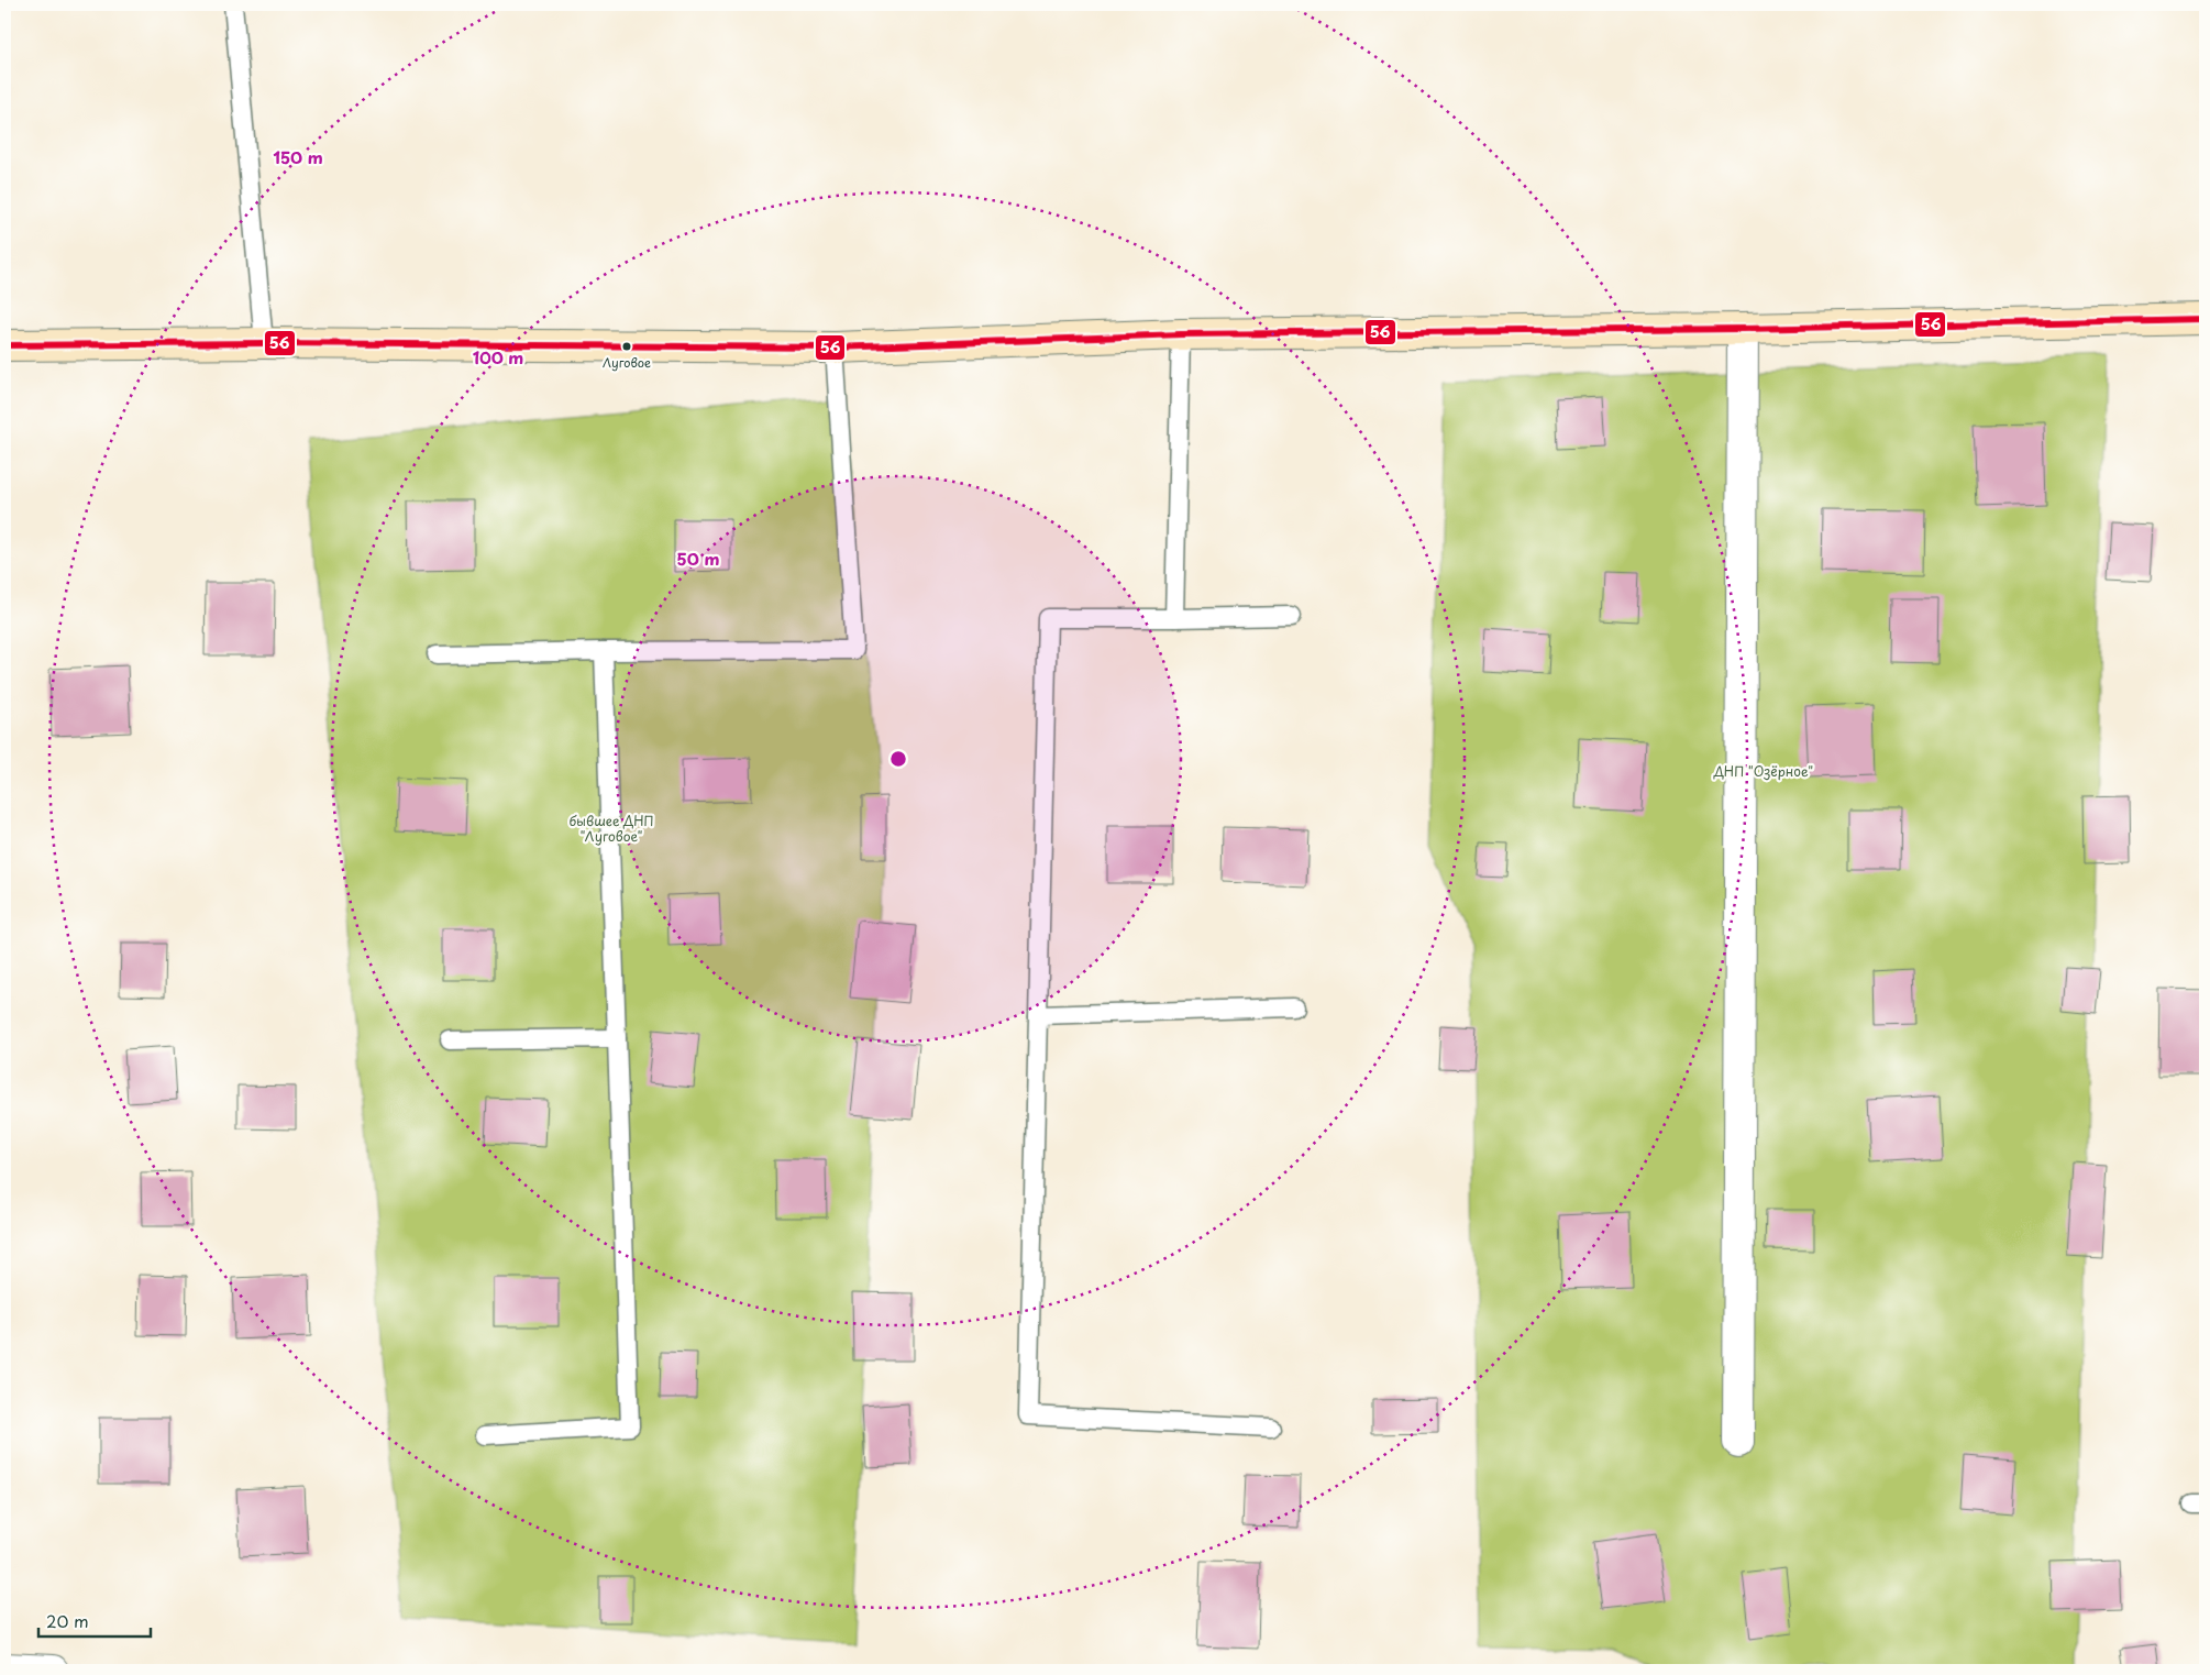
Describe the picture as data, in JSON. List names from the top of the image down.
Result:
{
  "parks": ["ДНП \"Озёрное\"", "бывшее ДНП \"Луговое\""],
  "places": ["Луговое"],
  "lines": ["transit line 56"],
  "scale_bar": "20 m",
  "rings": ["150 m", "100 m", "50 m"]
}
